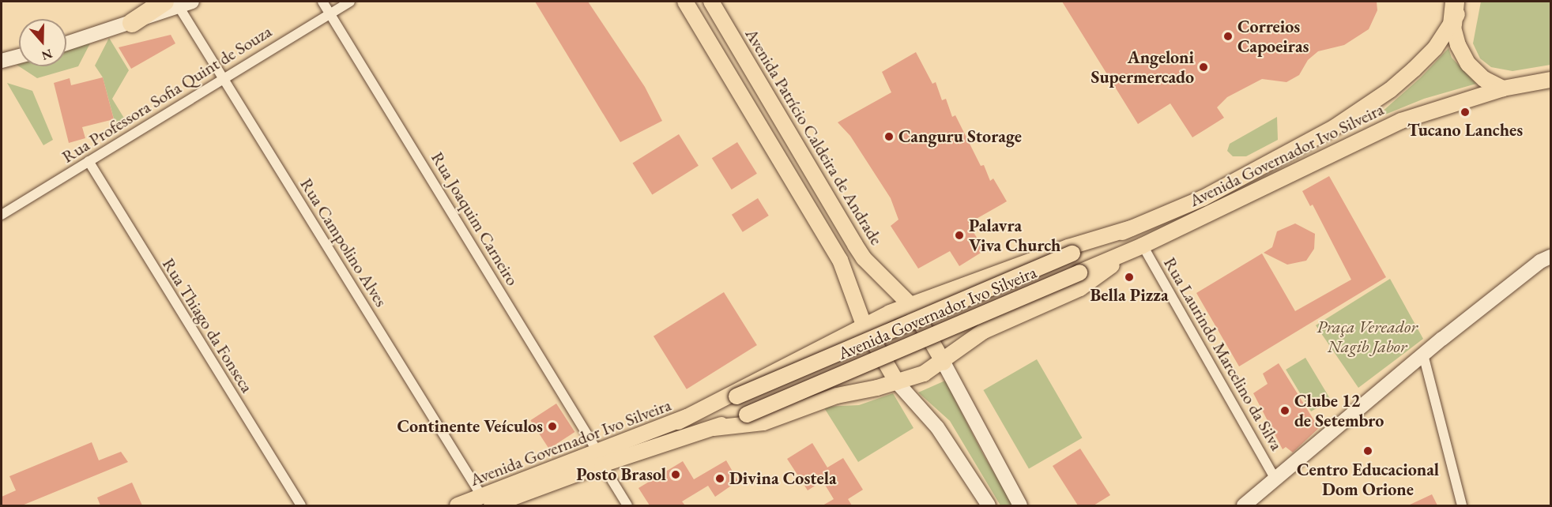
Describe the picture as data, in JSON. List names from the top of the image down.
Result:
{
  "streets": {
    "main road": ["Avenida Patrício Caldeira de Andrade", "Avenida Governador Ivo Silveira"],
    "street": [
      "Rua Professora Sofia Quint de Souza",
      "Rua Joaquim Carneiro",
      "Rua Campolino Alves",
      "Rua Thiago da Fonseca",
      "Rua Laurindo Marcelino da Silva"
    ]
  },
  "crossings": [
    ["Rua Professora Sofia Quint de Souza", "Rua Joaquim Carneiro"],
    ["Rua Professora Sofia Quint de Souza", "Rua Campolino Alves"],
    ["Rua Professora Sofia Quint de Souza", "Rua Thiago da Fonseca"],
    ["Avenida Governador Ivo Silveira", "Rua Joaquim Carneiro"],
    ["Avenida Governador Ivo Silveira", "Rua Campolino Alves"],
    ["Avenida Governador Ivo Silveira", "Rua Laurindo Marcelino da Silva"]
  ],
  "parks": ["Praça Vereador Nagib Jabor"],
  "places": [
    "Correios Capoeiras",
    "Angeloni Supermercado",
    "Tucano Lanches",
    "Canguru Storage",
    "Palavra Viva Church",
    "Bella Pizza",
    "Clube 12 de Setembro",
    "Continente Veículos",
    "Centro Educacional Dom Orione",
    "Posto Brasol",
    "Divina Costela"
  ],
  "north": "bottom"
}
